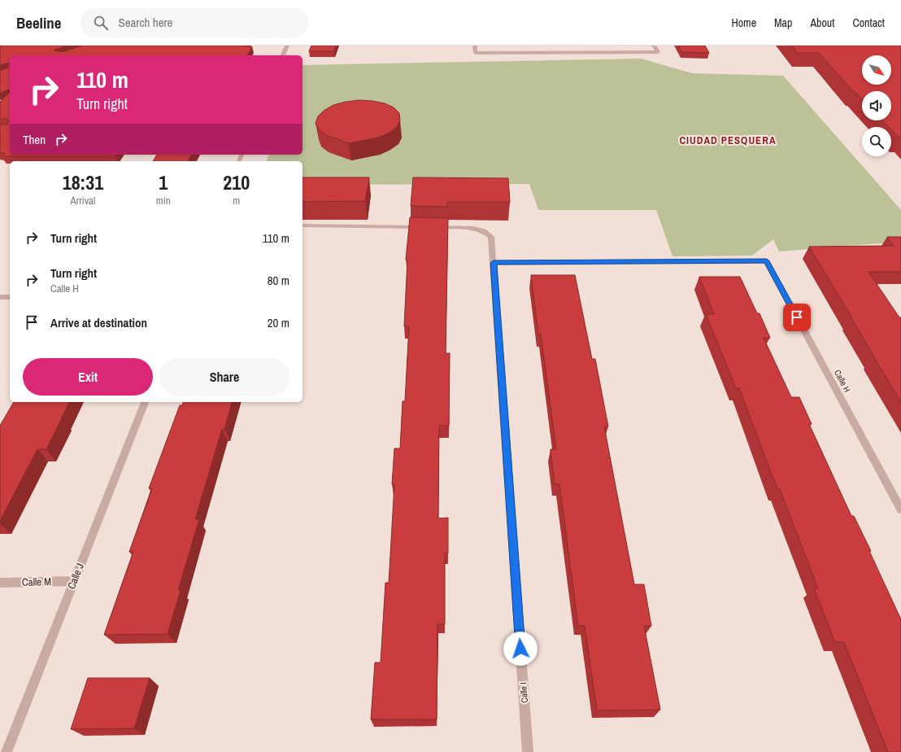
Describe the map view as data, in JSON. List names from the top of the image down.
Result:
{
  "streets": {
    "street": [
      "Calle H",
      "Calle J",
      "Calle M",
      "Calle I"
    ]
  },
  "crossings": [
    ["Calle H", "Calle I"],
    ["Calle J", "Calle M"]
  ],
  "districts": ["CIUDAD PESQUERA"],
  "north": "bottom right",
  "page": {
    "header": "Beeline",
    "search": "Search here",
    "nav": [
      "Home",
      "Map",
      "About",
      "Contact"
    ],
    "turn": ["110 m", "Turn right"],
    "then": "Then",
    "eta": [
      "18:31",
      "Arrival",
      "1",
      "min",
      "210",
      "m"
    ],
    "list": [
      {
        "name": "Turn right",
        "value": "110 m"
      },
      {
        "name": "Turn right",
        "note": "Calle H",
        "value": "80 m"
      },
      {
        "name": "Arrive at destination",
        "value": "20 m"
      }
    ],
    "buttons": ["Exit", "Share"]
  }
}
